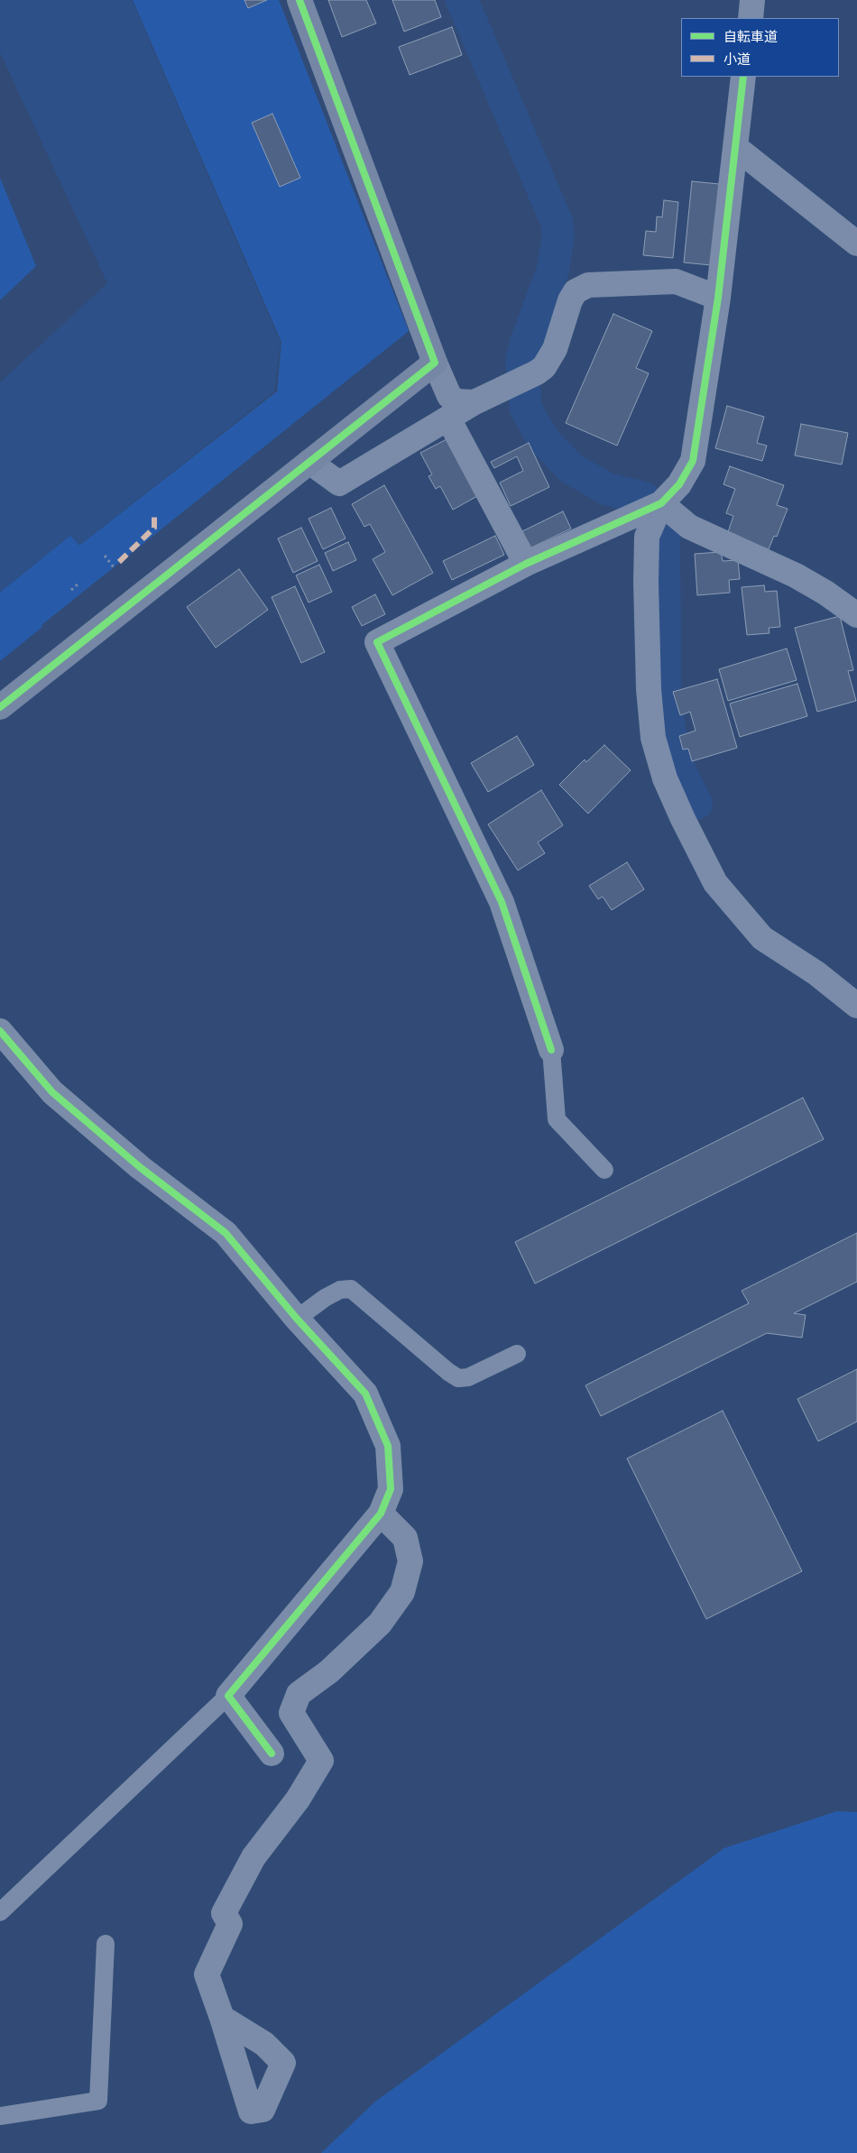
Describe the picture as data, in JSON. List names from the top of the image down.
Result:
{
  "legend": ["自転車道", "小道"]
}
